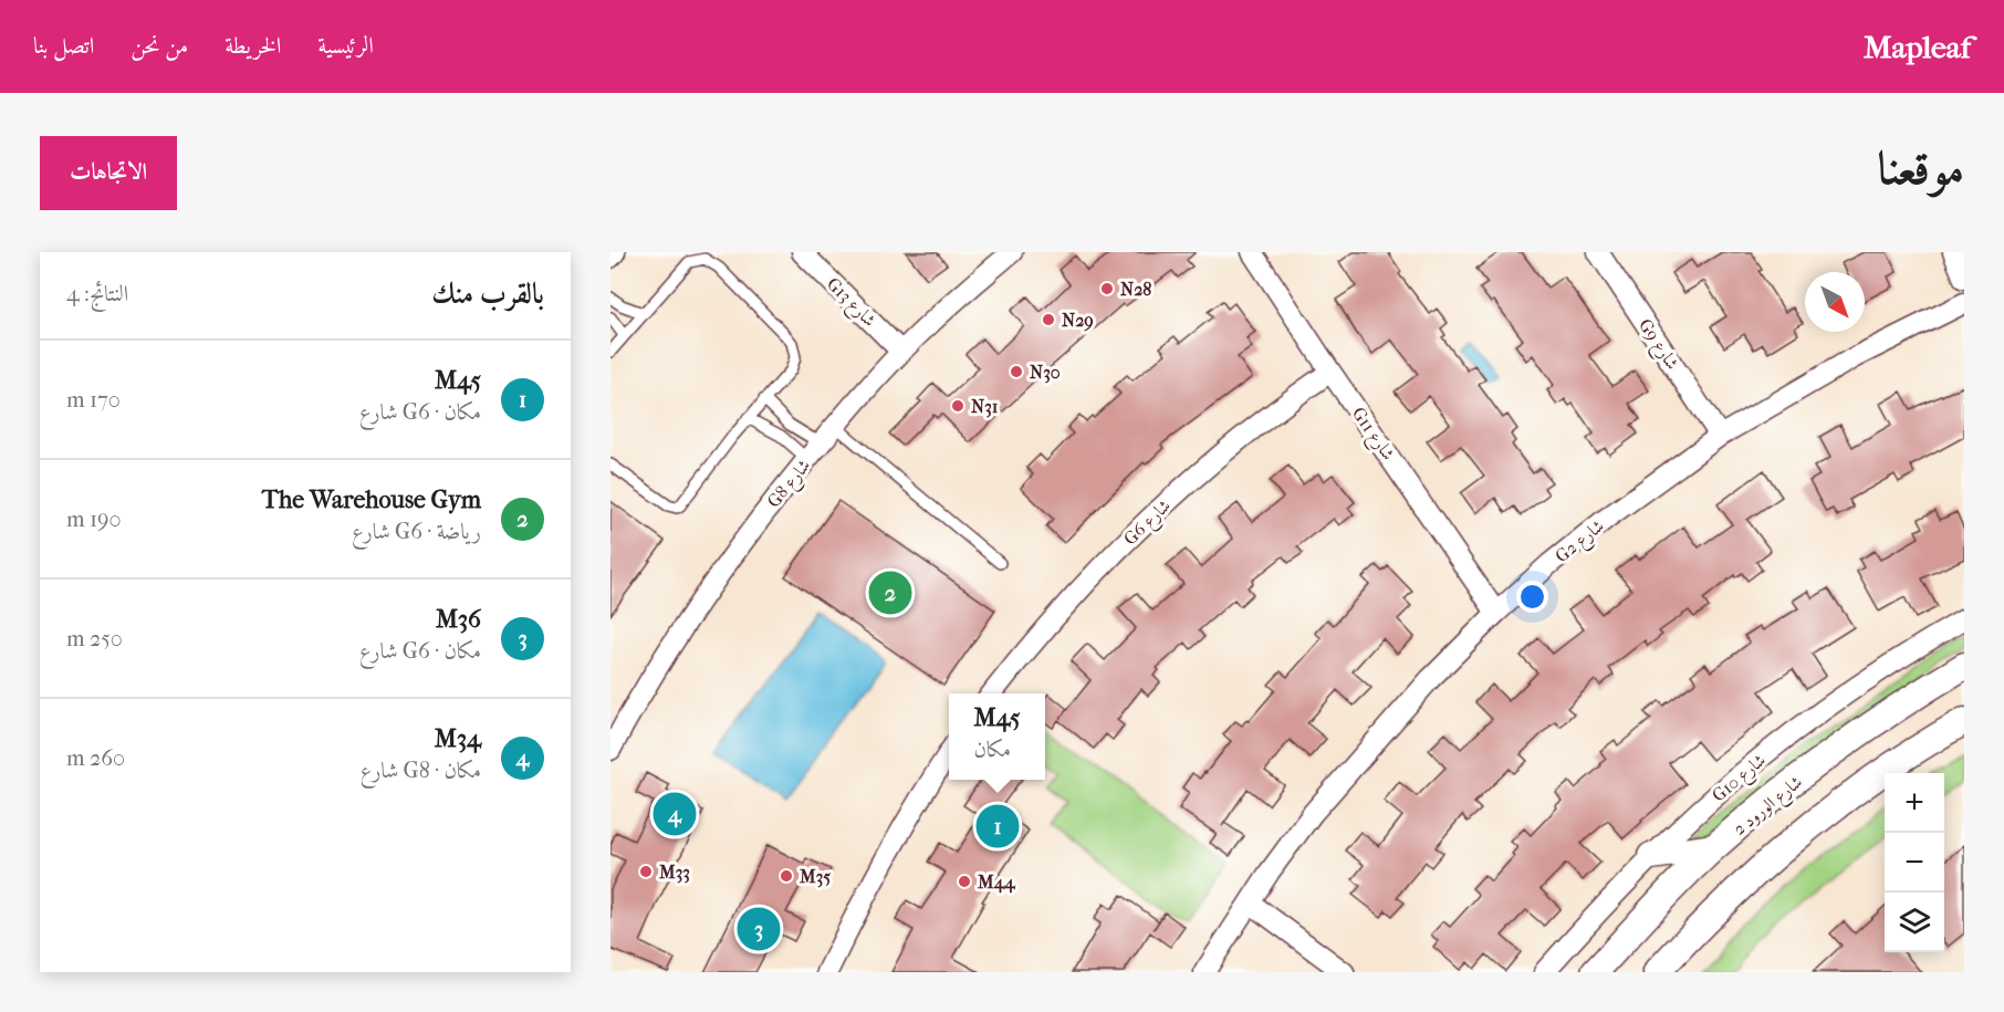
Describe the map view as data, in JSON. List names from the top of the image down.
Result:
{
  "streets": {
    "street": [
      "G13 شارع",
      "G9 شارع",
      "G11 شارع",
      "G8 شارع",
      "G6 شارع",
      "G2 شارع",
      "G10 شارع",
      "شارع الورود 2"
    ]
  },
  "crossings": [
    ["G13 شارع", "G8 شارع"],
    ["G9 شارع", "G2 شارع"],
    ["G11 شارع", "G6 شارع"],
    ["G11 شارع", "G2 شارع"]
  ],
  "places": [
    "N28",
    "N29",
    "N30",
    "N31",
    "M33",
    "M35",
    "M44"
  ],
  "north": "bottom right",
  "page": {
    "header": "Mapleaf",
    "nav": [
      "الرئيسية",
      "الخريطة",
      "من نحن",
      "اتصل بنا"
    ],
    "title": "موقعنا",
    "buttons": "الاتجاهات",
    "heading": ["بالقرب منك", "النتائج: 4"],
    "list": [
      {
        "mark": "1",
        "name": "M45",
        "note": "مكان · G6 شارع",
        "value": "170 m"
      },
      {
        "mark": "2",
        "name": "The Warehouse Gym",
        "note": "رياضة · G6 شارع",
        "value": "190 m"
      },
      {
        "mark": "3",
        "name": "M36",
        "note": "مكان · G6 شارع",
        "value": "250 m"
      },
      {
        "mark": "4",
        "name": "M34",
        "note": "مكان · G8 شارع",
        "value": "260 m"
      }
    ],
    "pins": [
      "2",
      "4",
      "1",
      "3"
    ],
    "popup": ["M45", "مكان"],
    "map_buttons": ["+", "−"]
  }
}
